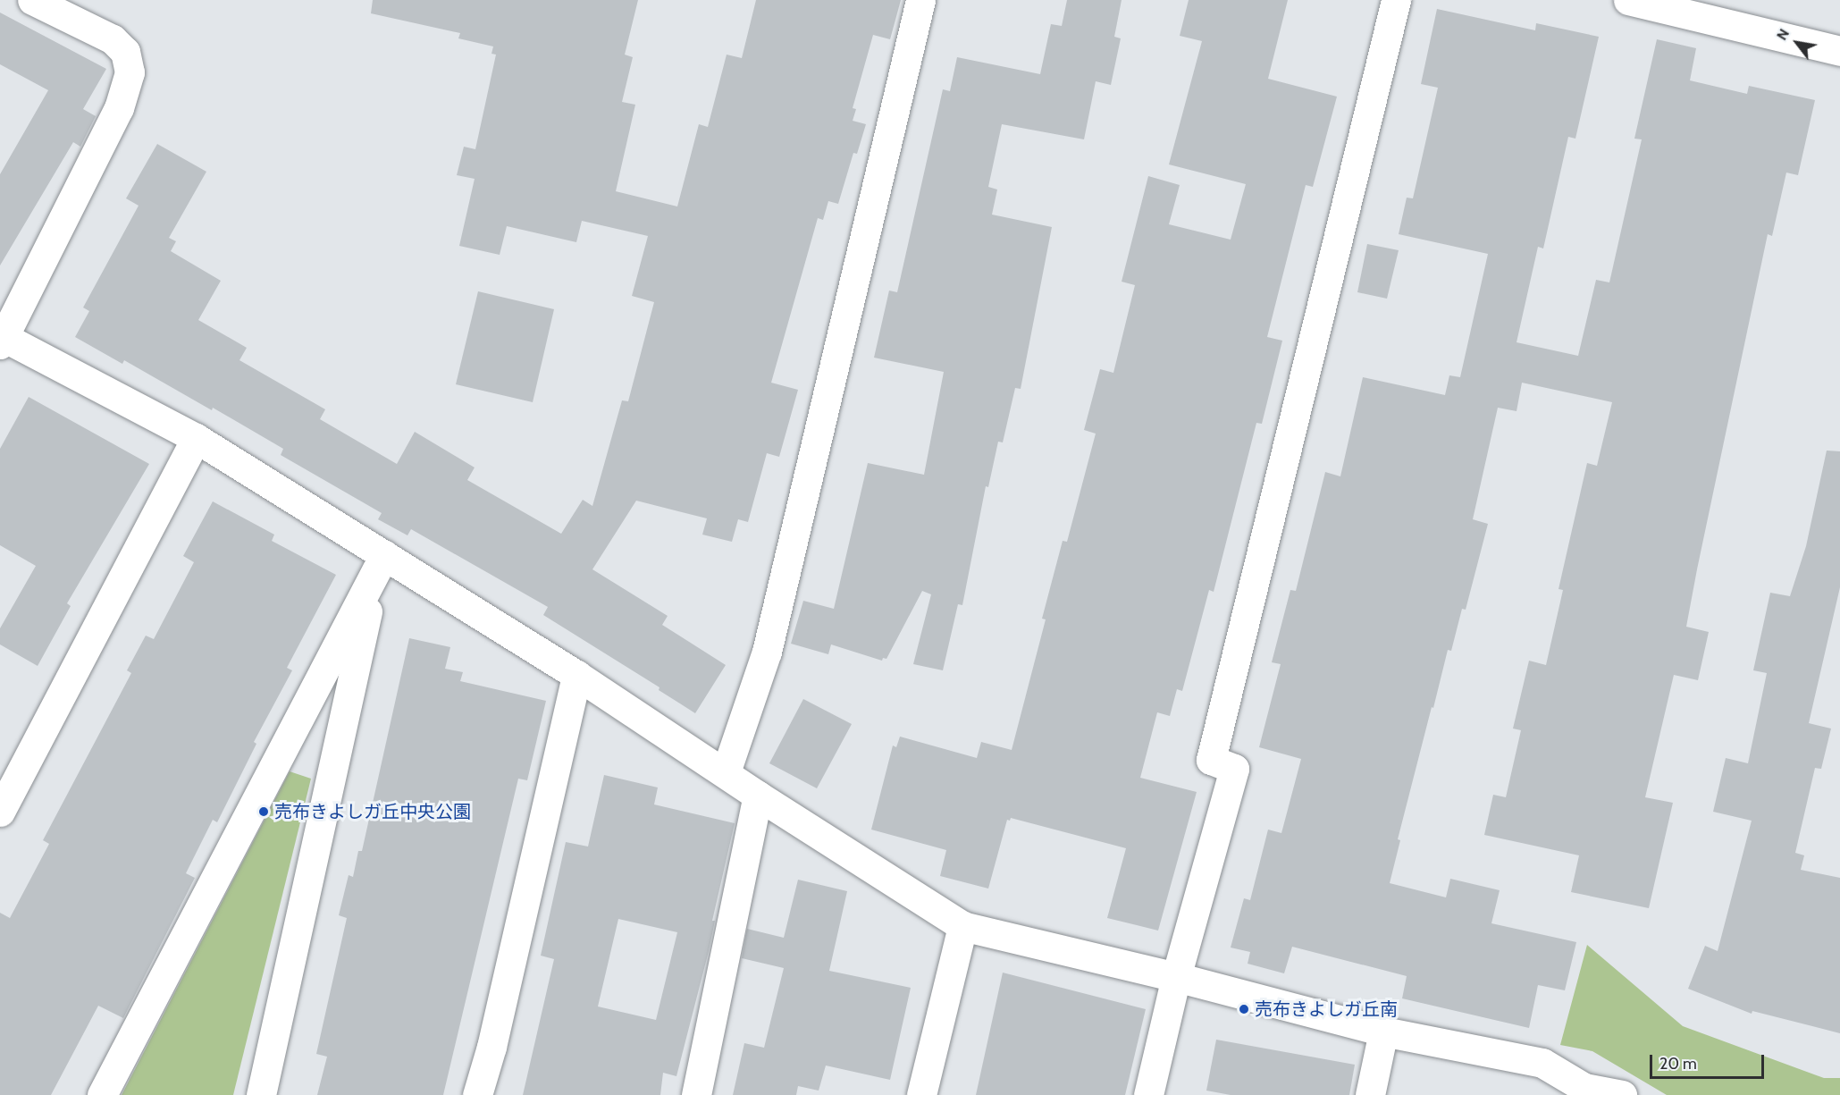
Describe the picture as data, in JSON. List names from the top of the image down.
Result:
{
  "places": ["売布きよしガ丘中央公園", "売布きよしガ丘南"],
  "scale_bar": "20 m",
  "north": "top left"
}
